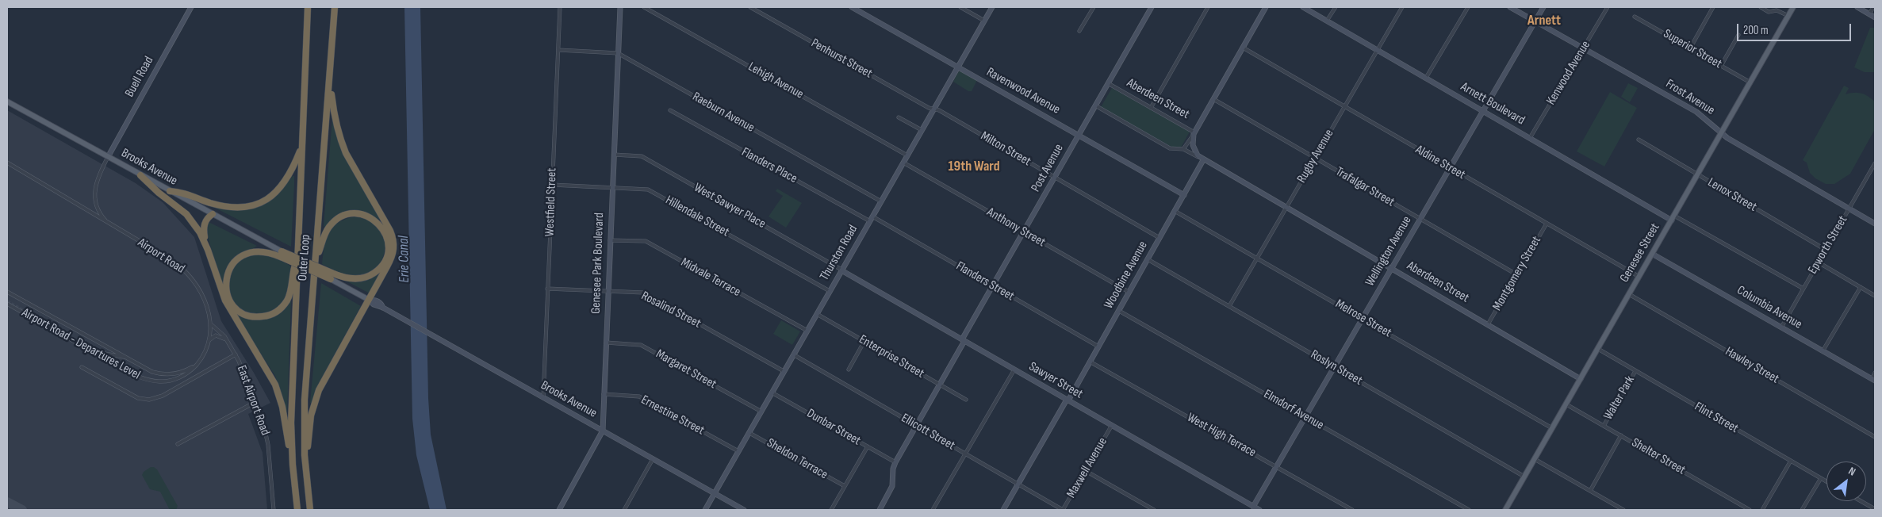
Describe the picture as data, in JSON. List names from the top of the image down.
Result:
{
  "streets": {
    "highway": ["Outer Loop"],
    "main road": ["Brooks Avenue", "Genesee Street"],
    "street": [
      "Superior Street",
      "Penhurst Street",
      "Kenwood Avenue",
      "Buell Road",
      "Lehigh Avenue",
      "Ravenwood Avenue",
      "Frost Avenue",
      "Aberdeen Street",
      "Arnett Boulevard",
      "Raeburn Avenue",
      "Milton Street",
      "Rugby Avenue",
      "Aldine Street",
      "Flanders Place",
      "Post Avenue",
      "Trafalgar Street",
      "Lenox Street",
      "Westfield Street",
      "West Sawyer Place",
      "Hillendale Street",
      "Anthony Street",
      "Epworth Street",
      "Wellington Avenue",
      "Thurston Road",
      "Airport Road",
      "Genesee Park Boulevard",
      "Montgomery Street",
      "Woodbine Avenue",
      "Midvale Terrace",
      "Flanders Street",
      "Columbia Avenue",
      "Rosalind Street",
      "Melrose Street",
      "Airport Road - Departures Level",
      "Enterprise Street",
      "Hawley Street",
      "Roslyn Street",
      "Margaret Street",
      "Sawyer Street",
      "Walter Park",
      "East Airport Road",
      "Elmdorf Avenue",
      "Ernestine Street",
      "Flint Street",
      "Dunbar Street",
      "Ellicott Street",
      "West High Terrace",
      "Shelter Street",
      "Sheldon Terrace",
      "Maxwell Avenue"
    ]
  },
  "crossings": [
    ["Superior Street", "Genesee Street"],
    ["Penhurst Street", "Milton Street"],
    ["Penhurst Street", "Thurston Road"],
    ["Kenwood Avenue", "Frost Avenue"],
    ["Kenwood Avenue", "Arnett Boulevard"],
    ["Buell Road", "Brooks Avenue"],
    ["Buell Road", "Airport Road"],
    ["Lehigh Avenue", "Thurston Road"],
    ["Ravenwood Avenue", "Post Avenue"],
    ["Ravenwood Avenue", "Thurston Road"],
    ["Ravenwood Avenue", "Woodbine Avenue"],
    ["Frost Avenue", "Epworth Street"],
    ["Frost Avenue", "Wellington Avenue"],
    ["Frost Avenue", "Genesee Street"],
    ["Aberdeen Street", "Rugby Avenue"],
    ["Aberdeen Street", "Post Avenue"],
    ["Aberdeen Street", "Wellington Avenue"],
    ["Aberdeen Street", "Genesee Street"],
    ["Aberdeen Street", "Montgomery Street"],
    ["Aberdeen Street", "Woodbine Avenue"],
    ["Arnett Boulevard", "Rugby Avenue"],
    ["Arnett Boulevard", "Epworth Street"],
    ["Arnett Boulevard", "Wellington Avenue"],
    ["Arnett Boulevard", "Genesee Street"],
    ["Raeburn Avenue", "Westfield Street"],
    ["Raeburn Avenue", "Thurston Road"],
    ["Raeburn Avenue", "Genesee Park Boulevard"],
    ["Milton Street", "Post Avenue"],
    ["Milton Street", "Thurston Road"],
    ["Milton Street", "Woodbine Avenue"],
    ["Rugby Avenue", "Aldine Street"],
    ["Rugby Avenue", "Trafalgar Street"],
    ["Rugby Avenue", "Melrose Street"],
    ["Rugby Avenue", "Roslyn Street"],
    ["Aldine Street", "Wellington Avenue"],
    ["Aldine Street", "Genesee Street"],
    ["Aldine Street", "Montgomery Street"],
    ["Flanders Place", "Thurston Road"],
    ["Flanders Place", "Flanders Street"],
    ["Brooks Avenue", "Westfield Street"],
    ["Brooks Avenue", "Thurston Road"],
    ["Brooks Avenue", "Airport Road"],
    ["Brooks Avenue", "Genesee Park Boulevard"],
    ["Post Avenue", "Anthony Street"],
    ["Post Avenue", "Flanders Street"],
    ["Post Avenue", "Enterprise Street"],
    ["Post Avenue", "Sawyer Street"],
    ["Post Avenue", "Dunbar Street"],
    ["Post Avenue", "Ellicott Street"],
    ["Trafalgar Street", "Wellington Avenue"],
    ["Trafalgar Street", "Montgomery Street"],
    ["Lenox Street", "Epworth Street"],
    ["Lenox Street", "Genesee Street"],
    ["Westfield Street", "Hillendale Street"],
    ["Westfield Street", "Rosalind Street"],
    ["West Sawyer Place", "Thurston Road"],
    ["West Sawyer Place", "Genesee Park Boulevard"],
    ["West Sawyer Place", "Sawyer Street"],
    ["Hillendale Street", "Thurston Road"],
    ["Hillendale Street", "Genesee Park Boulevard"],
    ["Anthony Street", "Thurston Road"],
    ["Anthony Street", "Woodbine Avenue"],
    ["Epworth Street", "Columbia Avenue"],
    ["Wellington Avenue", "Melrose Street"],
    ["Wellington Avenue", "Roslyn Street"],
    ["Wellington Avenue", "Sawyer Street"],
    ["Wellington Avenue", "Elmdorf Avenue"],
    ["Wellington Avenue", "West High Terrace"],
    ["Thurston Road", "Midvale Terrace"],
    ["Thurston Road", "Flanders Street"],
    ["Thurston Road", "Rosalind Street"],
    ["Thurston Road", "Enterprise Street"],
    ["Thurston Road", "Margaret Street"],
    ["Thurston Road", "Sawyer Street"],
    ["Thurston Road", "Ernestine Street"],
    ["Thurston Road", "Dunbar Street"],
    ["Thurston Road", "Ellicott Street"],
    ["Thurston Road", "Sheldon Terrace"],
    ["Genesee Street", "Columbia Avenue"],
    ["Genesee Street", "Melrose Street"],
    ["Genesee Street", "Hawley Street"],
    ["Genesee Street", "Roslyn Street"],
    ["Genesee Street", "Flint Street"],
    ["Genesee Street", "Shelter Street"],
    ["Airport Road", "Airport Road - Departures Level"],
    ["Airport Road", "East Airport Road"],
    ["Genesee Park Boulevard", "Midvale Terrace"],
    ["Genesee Park Boulevard", "Rosalind Street"],
    ["Genesee Park Boulevard", "Margaret Street"],
    ["Genesee Park Boulevard", "Ernestine Street"],
    ["Woodbine Avenue", "Flanders Street"],
    ["Woodbine Avenue", "Melrose Street"],
    ["Woodbine Avenue", "Roslyn Street"],
    ["Woodbine Avenue", "Sawyer Street"],
    ["Woodbine Avenue", "Elmdorf Avenue"],
    ["Woodbine Avenue", "Ellicott Street"],
    ["Woodbine Avenue", "West High Terrace"],
    ["Sawyer Street", "Maxwell Avenue"],
    ["Walter Park", "Flint Street"],
    ["Walter Park", "Shelter Street"],
    ["Ellicott Street", "Maxwell Avenue"]
  ],
  "districts": ["Arnett", "19th Ward"],
  "water": ["Erie Canal"],
  "scale_bar": "200 m",
  "north": "top right"
}
